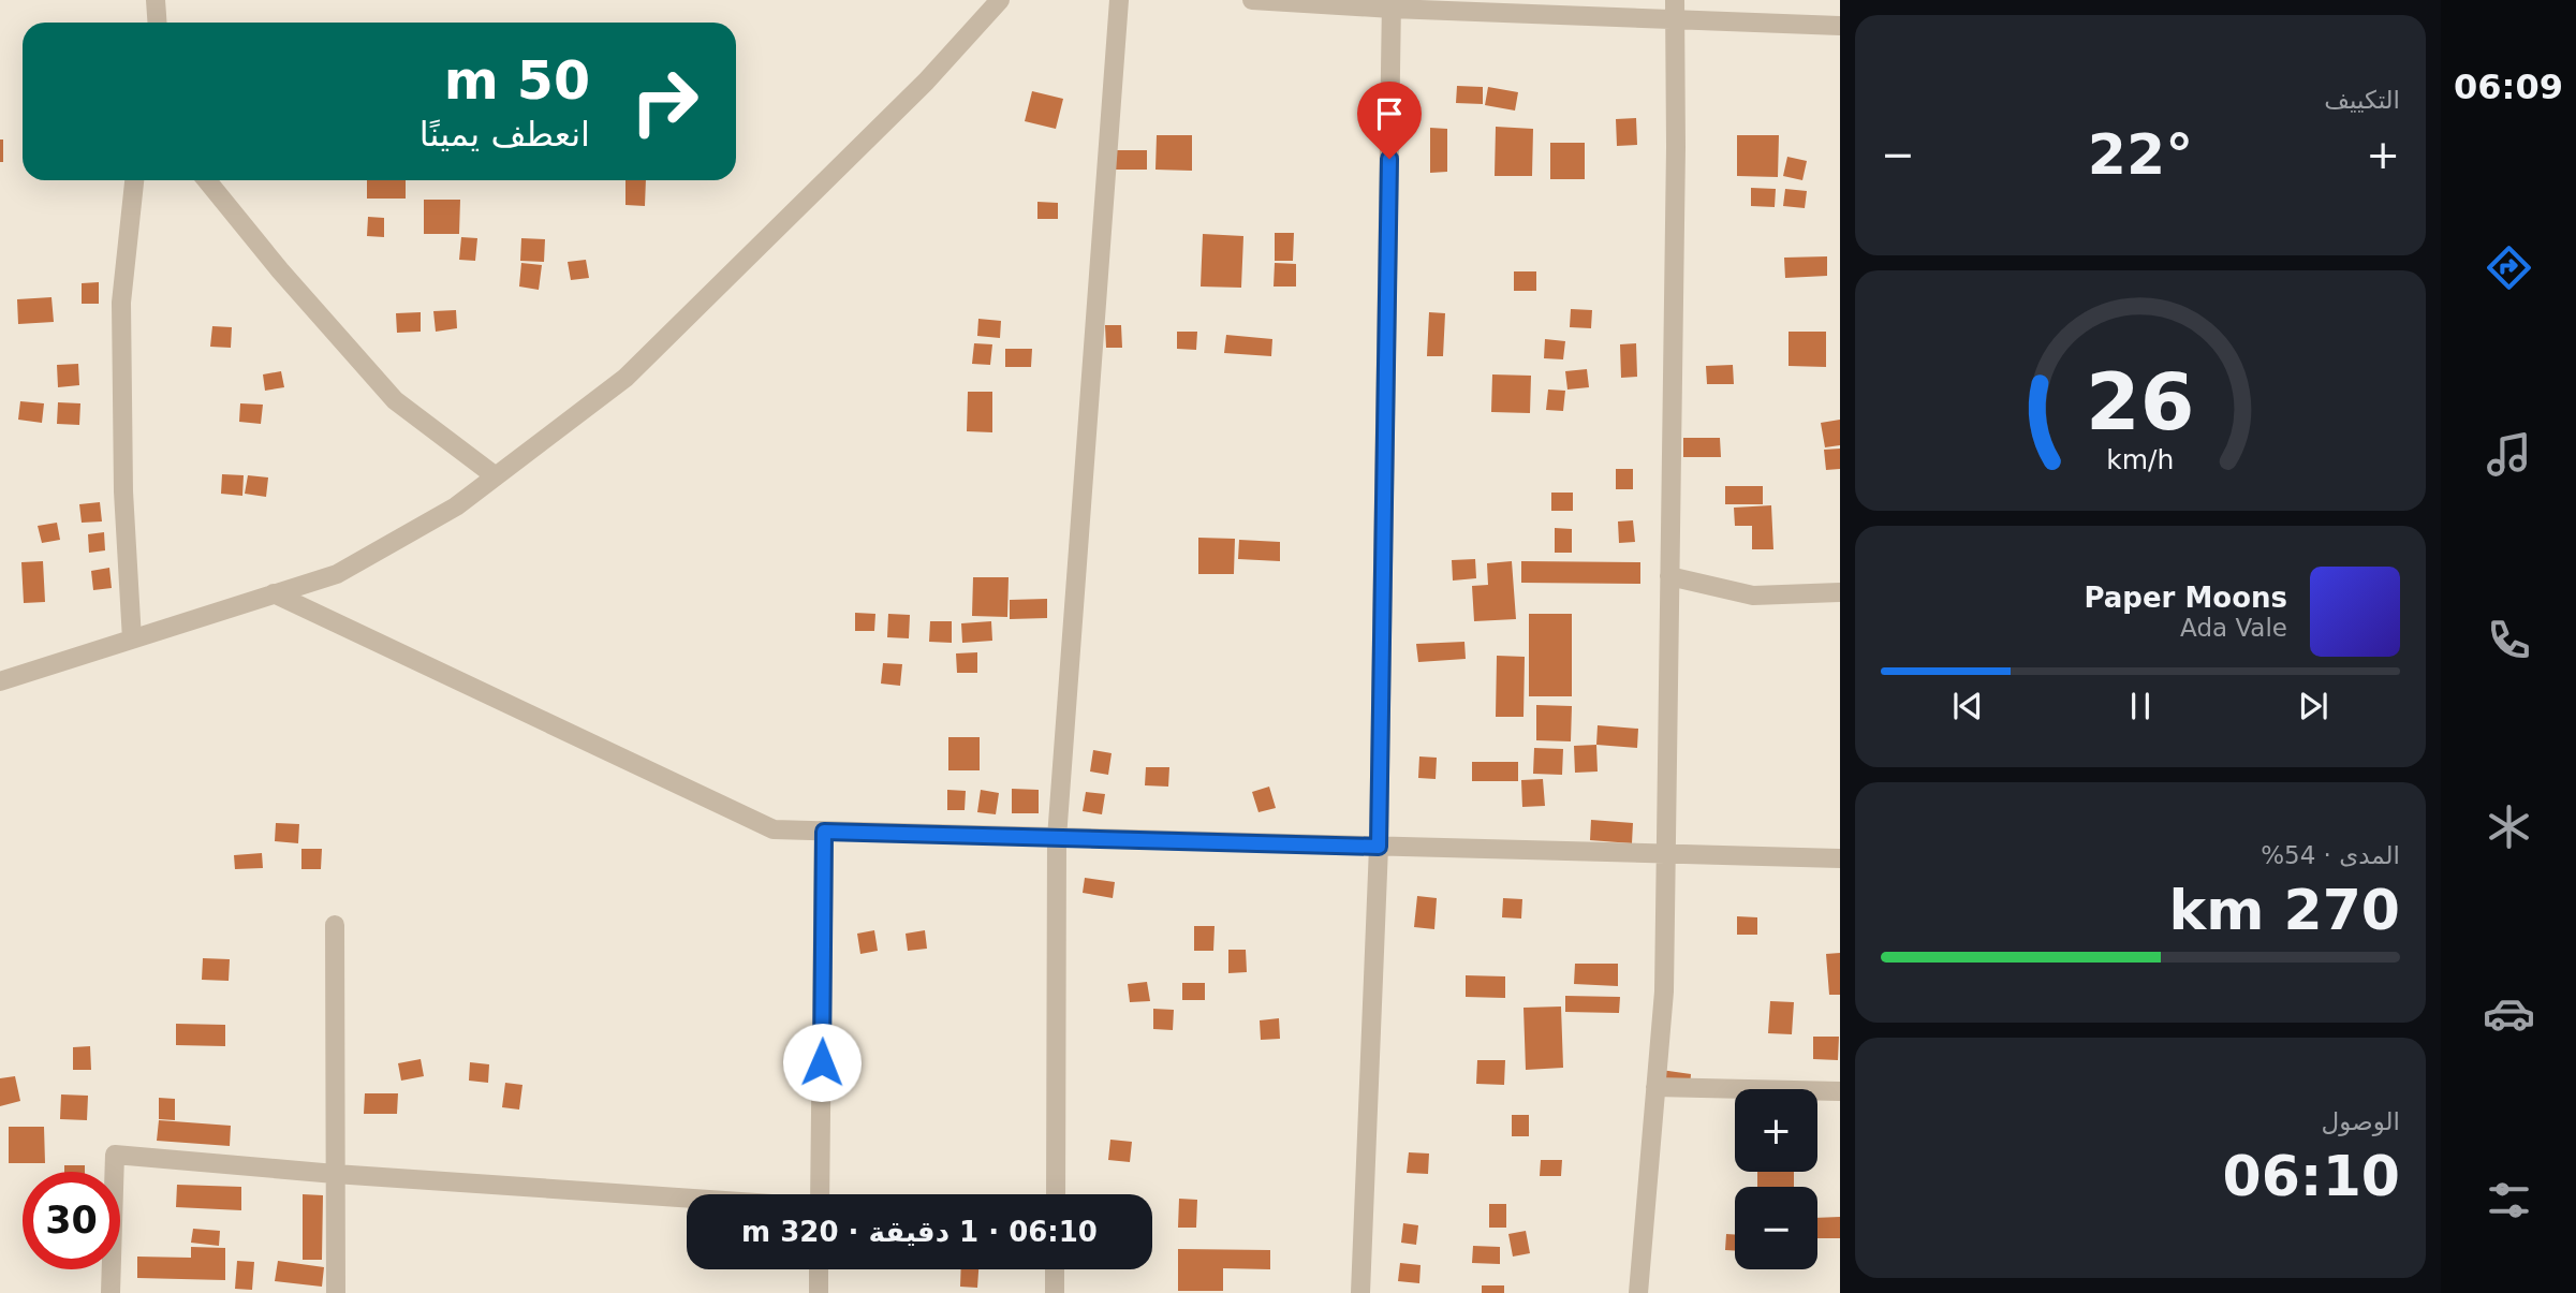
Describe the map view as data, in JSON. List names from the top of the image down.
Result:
{
  "page": {
    "tabs": "06:09",
    "tile": [
      "التكييف",
      ["المدى · 54%", "270 km"],
      ["الوصول", "06:10"]
    ],
    "turn": ["50 m", "انعطف يمينًا"],
    "heat": ["−", "22°", "+"],
    "song": ["Paper Moons", "Ada Vale"],
    "map_buttons": ["+", "−"],
    "limit": "30",
    "trip": "06:10 · 1 دقيقة · 320 m",
    "gauge": ["26", "km/h"]
  }
}
